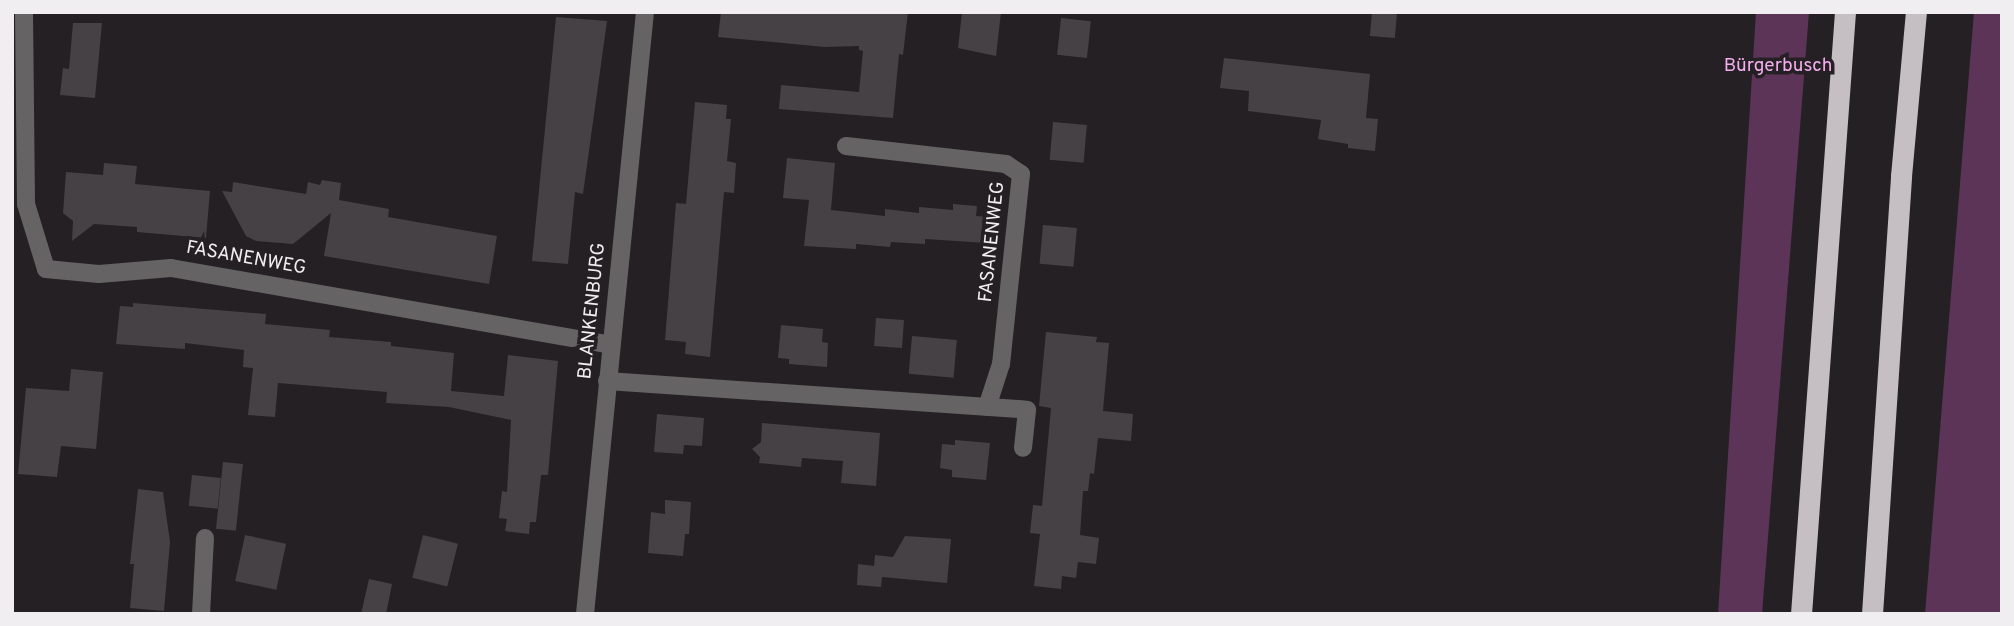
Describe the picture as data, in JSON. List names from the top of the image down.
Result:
{
  "streets": {
    "street": ["FASANENWEG", "BLANKENBURG"]
  },
  "crossings": [
    ["FASANENWEG", "BLANKENBURG"]
  ],
  "parks": ["Bürgerbusch"]
}
